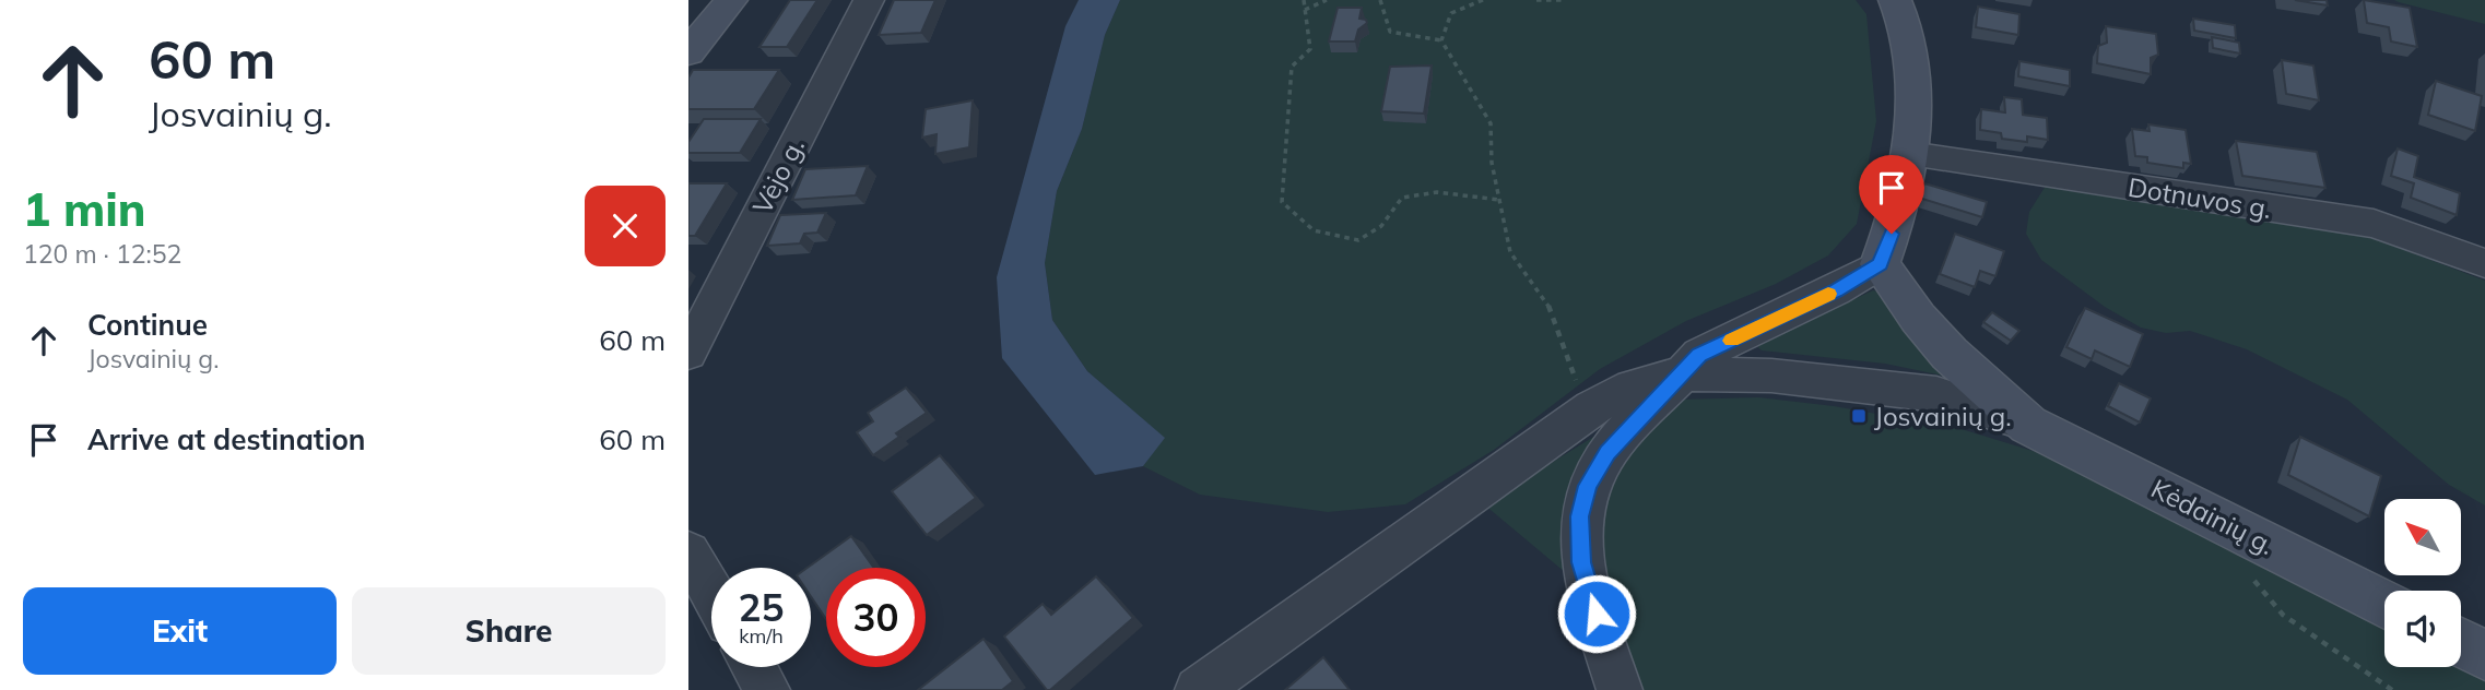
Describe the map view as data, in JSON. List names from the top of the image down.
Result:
{
  "streets": {
    "main road": ["Kėdainių g."],
    "street": ["Vėjo g.", "Dotnuvos g."]
  },
  "places": {
    "transit": ["Josvainių g."]
  },
  "north": "top left",
  "page": {
    "turn": ["60 m", "Josvainių g."],
    "heading": ["1 min", "120 m · 12:52"],
    "list": [
      {
        "name": "Continue",
        "note": "Josvainių g.",
        "value": "60 m"
      },
      {
        "name": "Arrive at destination",
        "value": "60 m"
      }
    ],
    "speed": "25 km/h",
    "limit": "30",
    "buttons": ["Exit", "Share"]
  }
}
